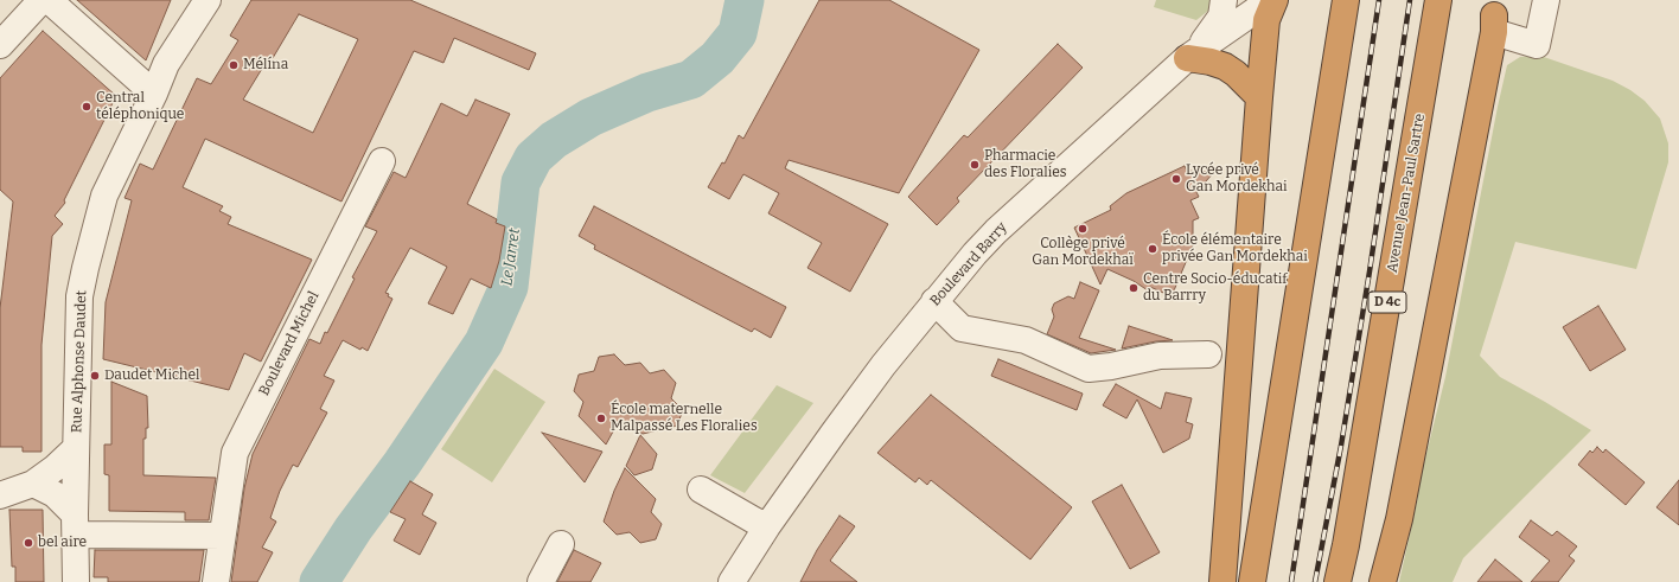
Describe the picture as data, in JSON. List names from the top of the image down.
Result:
{
  "streets": {
    "highway": ["Avenue Jean-Paul Sartre", "D 4c"],
    "street": ["Boulevard Barry", "Boulevard Michel", "Rue Alphonse Daudet"]
  },
  "water": ["Le Jarret"],
  "places": [
    "Mélína",
    "Central téléphonique",
    "Pharmacie des Floralies",
    "Lycée privé Gan Mordekhai",
    "Collège privé Gan Mordekhaï",
    "École élémentaire privée Gan Mordekhai",
    "Centre Socio-éducatif du Barrry",
    "Daudet Michel",
    "École maternelle Malpassé Les Floralies",
    "bel aire"
  ]
}
